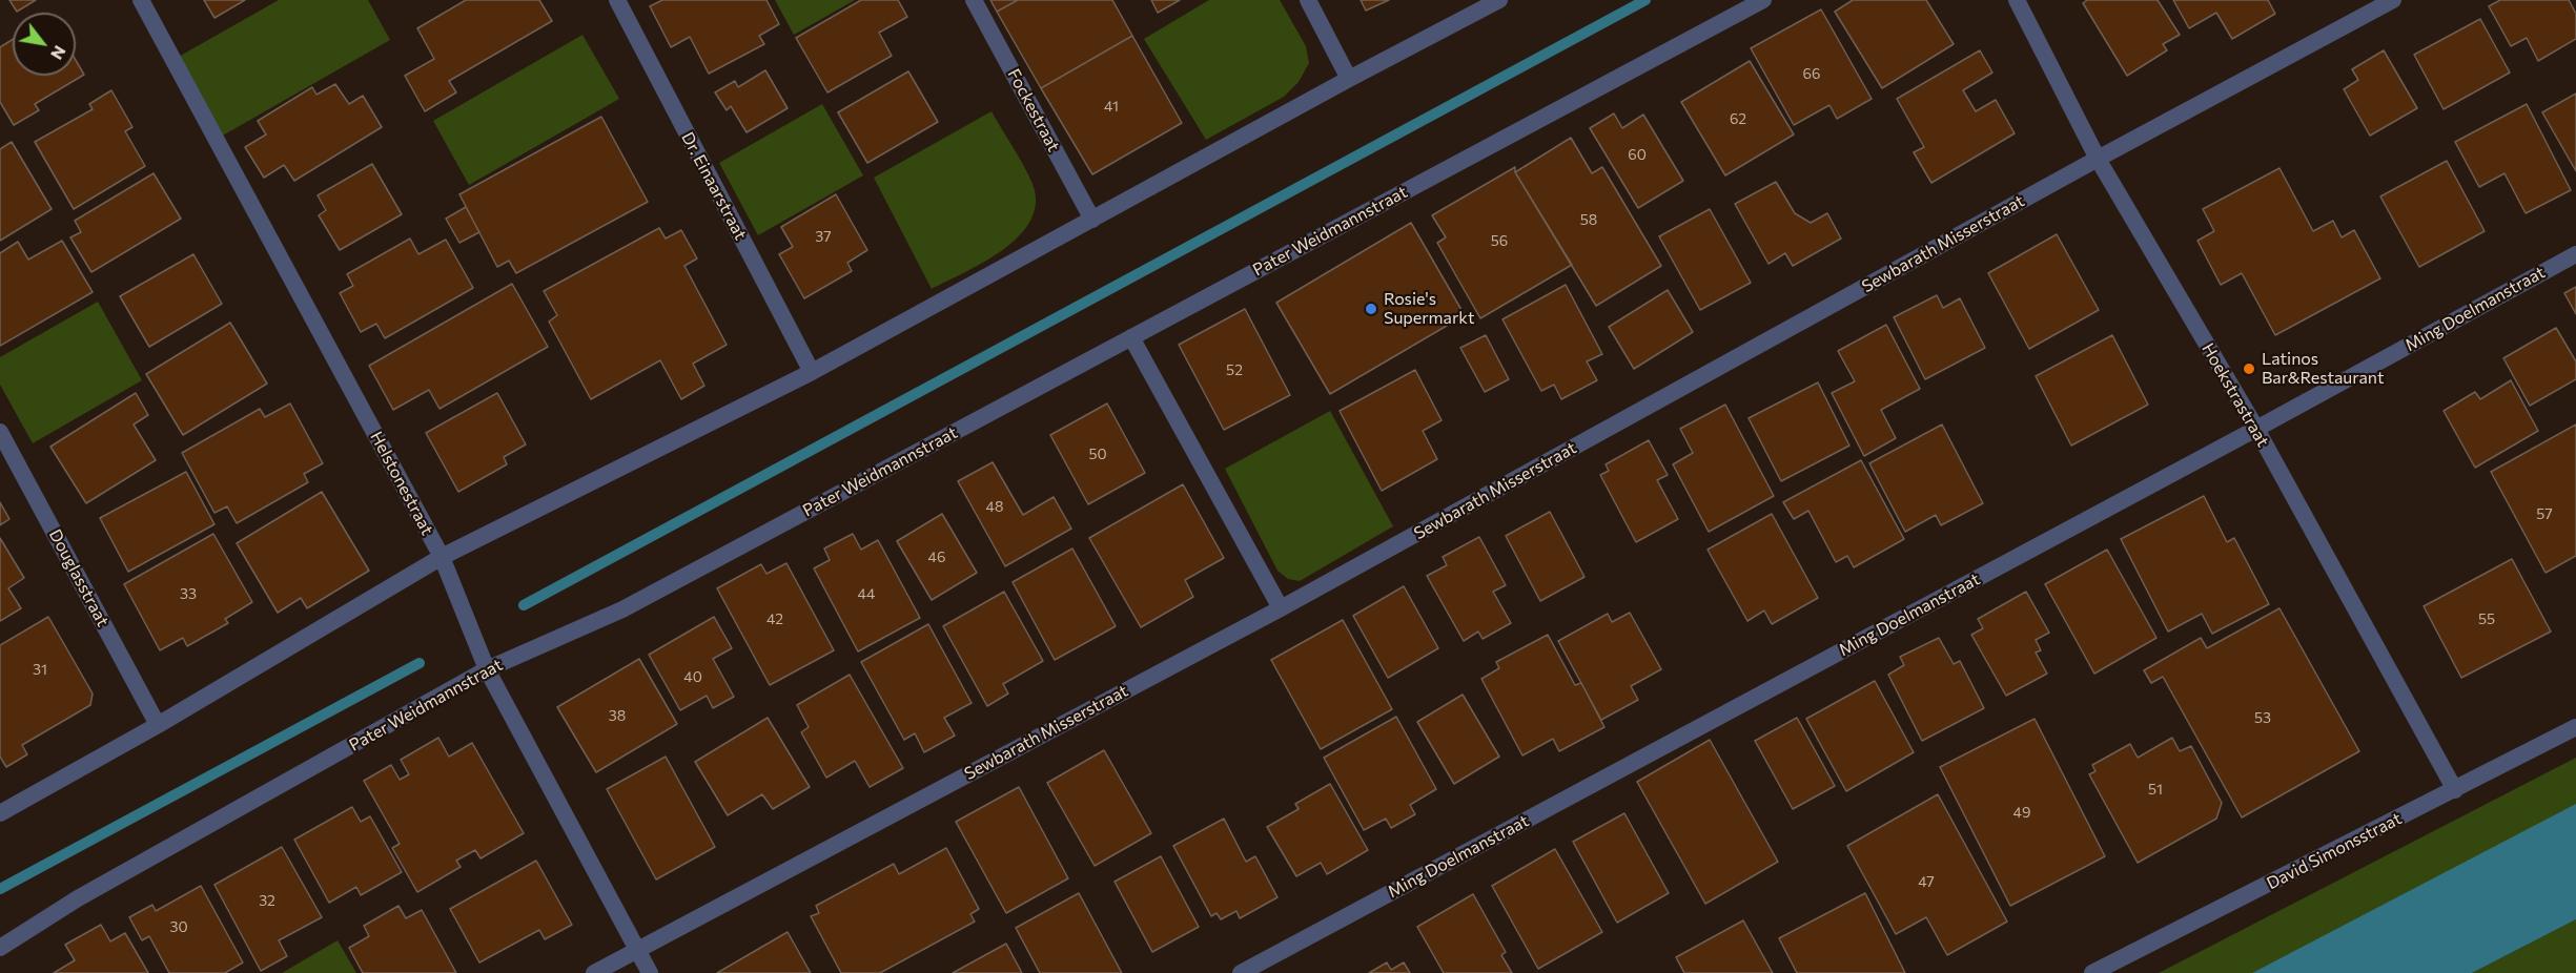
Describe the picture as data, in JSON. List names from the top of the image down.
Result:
{
  "streets": {
    "street": [
      "Fockestraat",
      "Dr. Einaarstraat",
      "Pater Weidmannstraat",
      "Sewbarath Misserstraat",
      "Ming Doelmanstraat",
      "Hoekstrastraat",
      "Helstonestraat",
      "Douglasstraat",
      "David Simonsstraat"
    ]
  },
  "crossings": [
    ["Pater Weidmannstraat", "Helstonestraat"],
    ["Sewbarath Misserstraat", "Hoekstrastraat"],
    ["Sewbarath Misserstraat", "Helstonestraat"],
    ["Ming Doelmanstraat", "Hoekstrastraat"],
    ["Hoekstrastraat", "David Simonsstraat"]
  ],
  "places": ["Rosie's Supermarkt", "Latinos Bar&Restaurant"],
  "house_numbers": [
    "66",
    "41",
    "62",
    "60",
    "58",
    "37",
    "56",
    "52",
    "50",
    "48",
    "57",
    "46",
    "33",
    "44",
    "42",
    "55",
    "31",
    "40",
    "38",
    "53",
    "51",
    "49",
    "47",
    "32",
    "30"
  ],
  "north": "bottom right"
}
